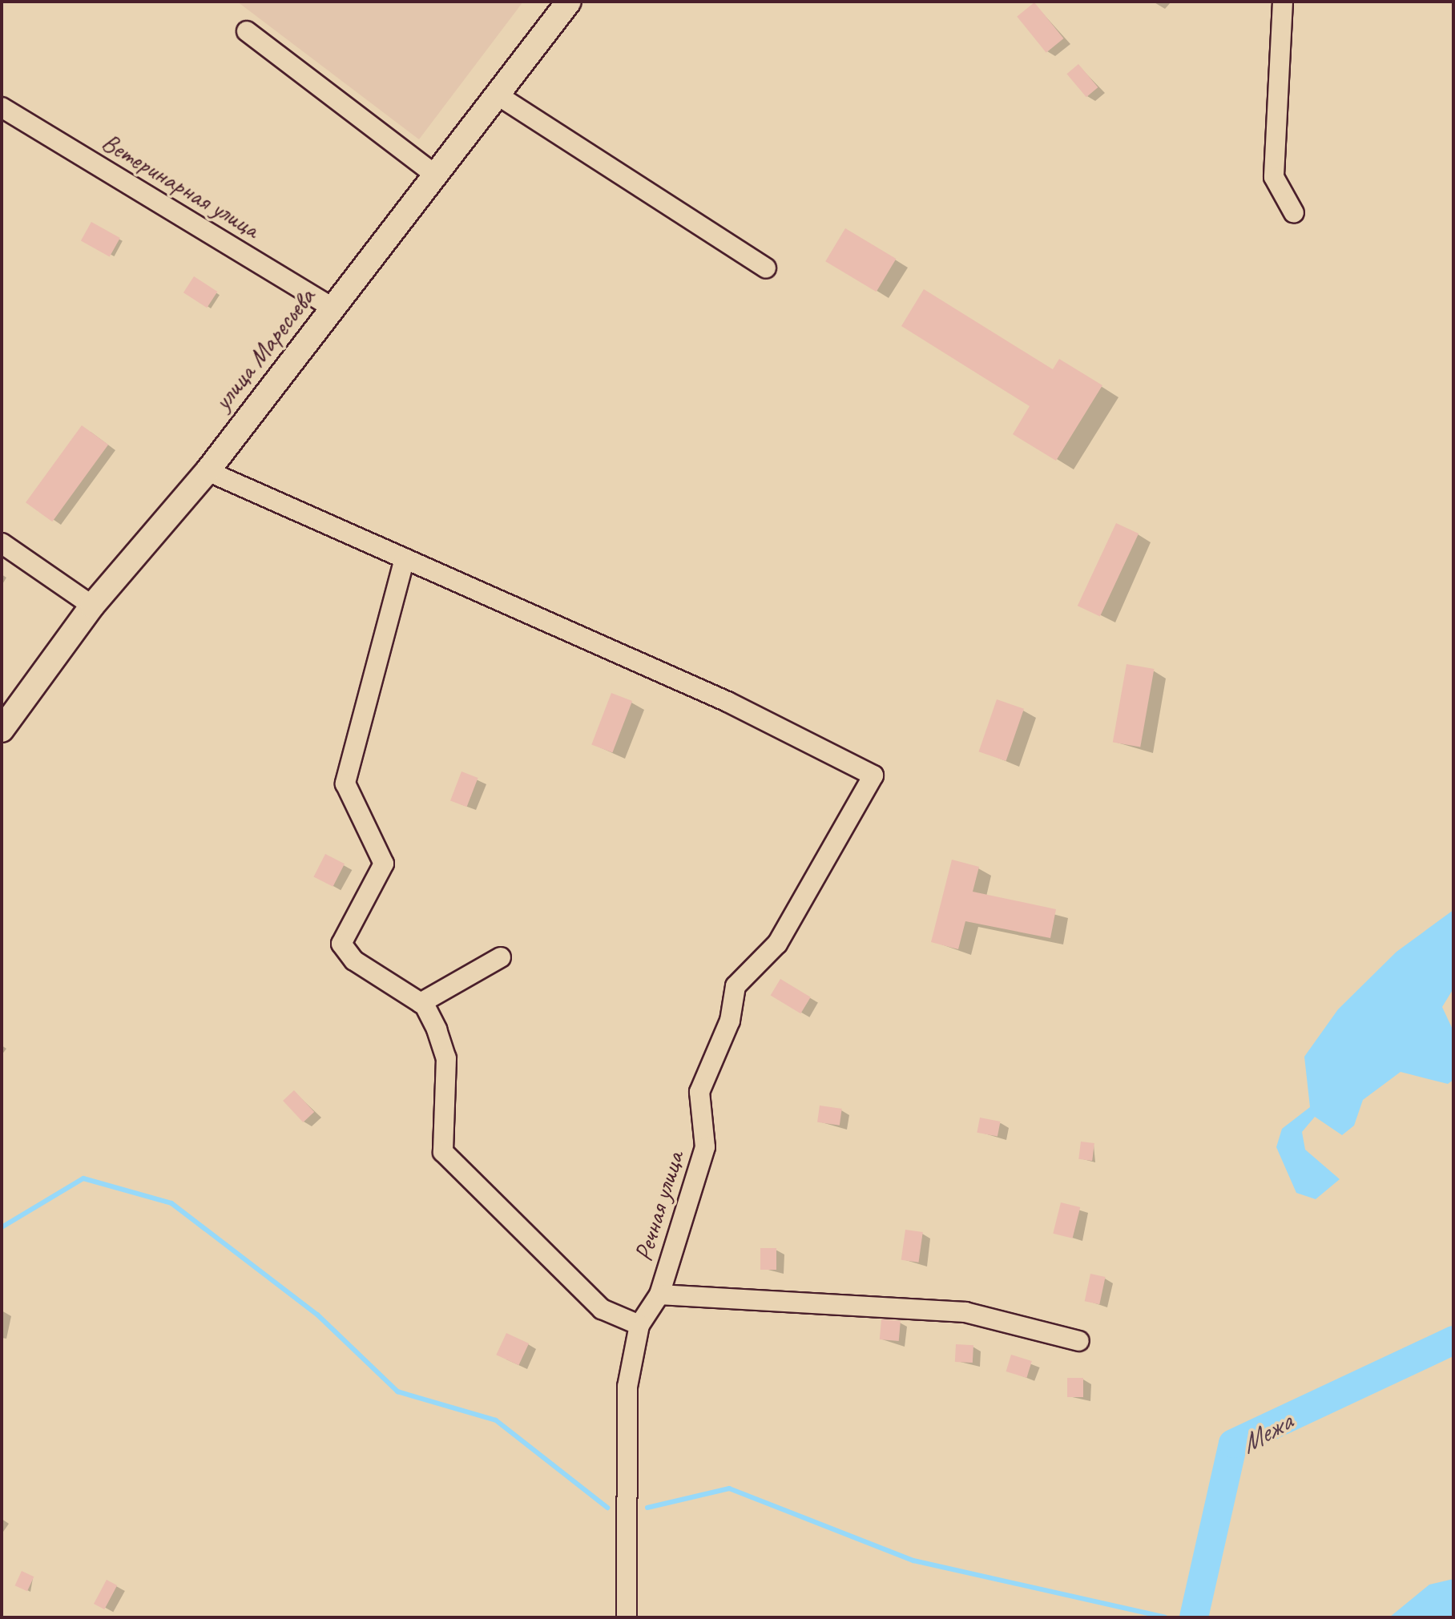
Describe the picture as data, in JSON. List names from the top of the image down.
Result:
{
  "streets": {
    "main road": ["улица Маресьева"],
    "street": ["Ветеринарная улица", "Речная улица"]
  },
  "crossings": [
    ["Ветеринарная улица", "улица Маресьева"]
  ],
  "water": ["Межа"]
}
